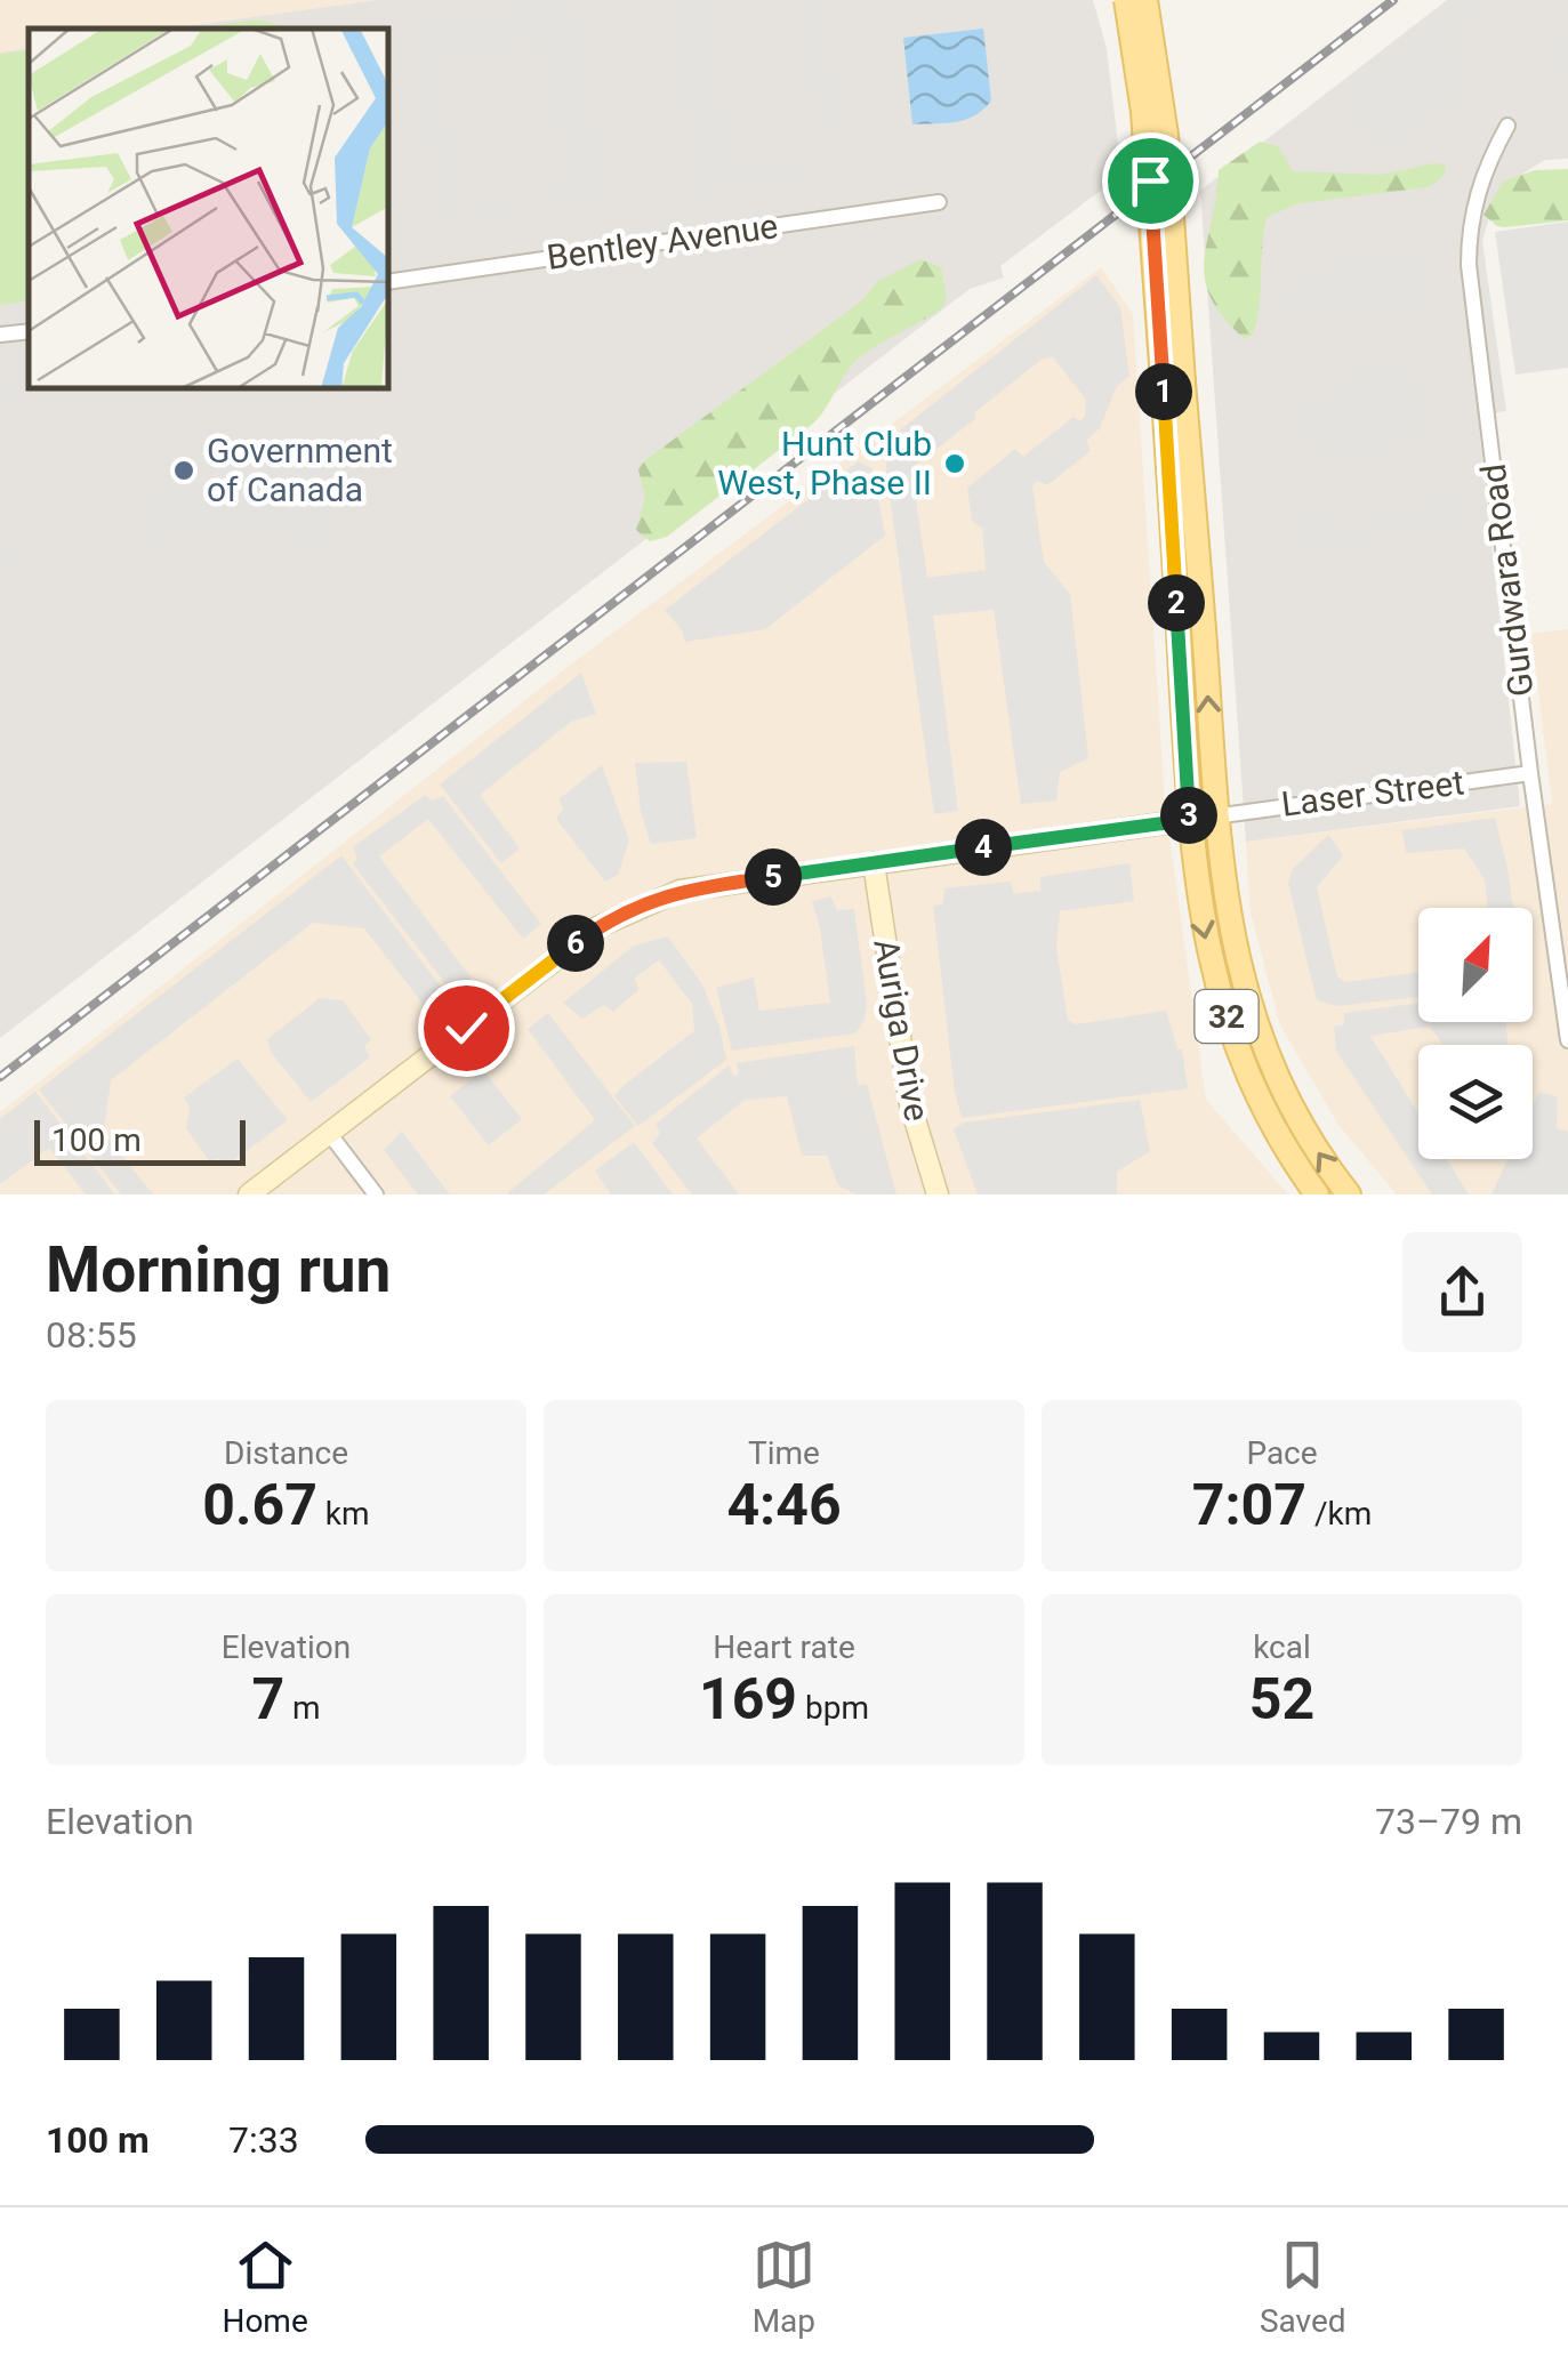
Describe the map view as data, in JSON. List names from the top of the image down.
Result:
{
  "streets": {
    "main road": ["32"],
    "street": [
      "Bentley Avenue",
      "Gurdwara Road",
      "Laser Street",
      "Auriga Drive"
    ]
  },
  "crossings": [
    ["Gurdwara Road", "Laser Street"],
    ["Laser Street", "32"]
  ],
  "places": ["Hunt Club West, Phase II", "Government of Canada"],
  "scale_bar": "100 m",
  "north": "top right",
  "page": {
    "pins": [
      "1",
      "2",
      "3",
      "4",
      "5",
      "6"
    ],
    "scale": "100 m",
    "heading": ["Morning run", "08:55"],
    "stats": [
      ["Distance", "0.67 km"],
      ["Time", "4:46"],
      ["Pace", "7:07 /km"],
      ["Elevation", "7 m"],
      ["Heart rate", "169 bpm"],
      ["kcal", "52"]
    ],
    "chart": ["Elevation", "73–79 m"],
    "list": [
      {
        "name": "100 m",
        "note": "7:33"
      }
    ],
    "tabs": ["Home", "Map", "Saved"]
  }
}
